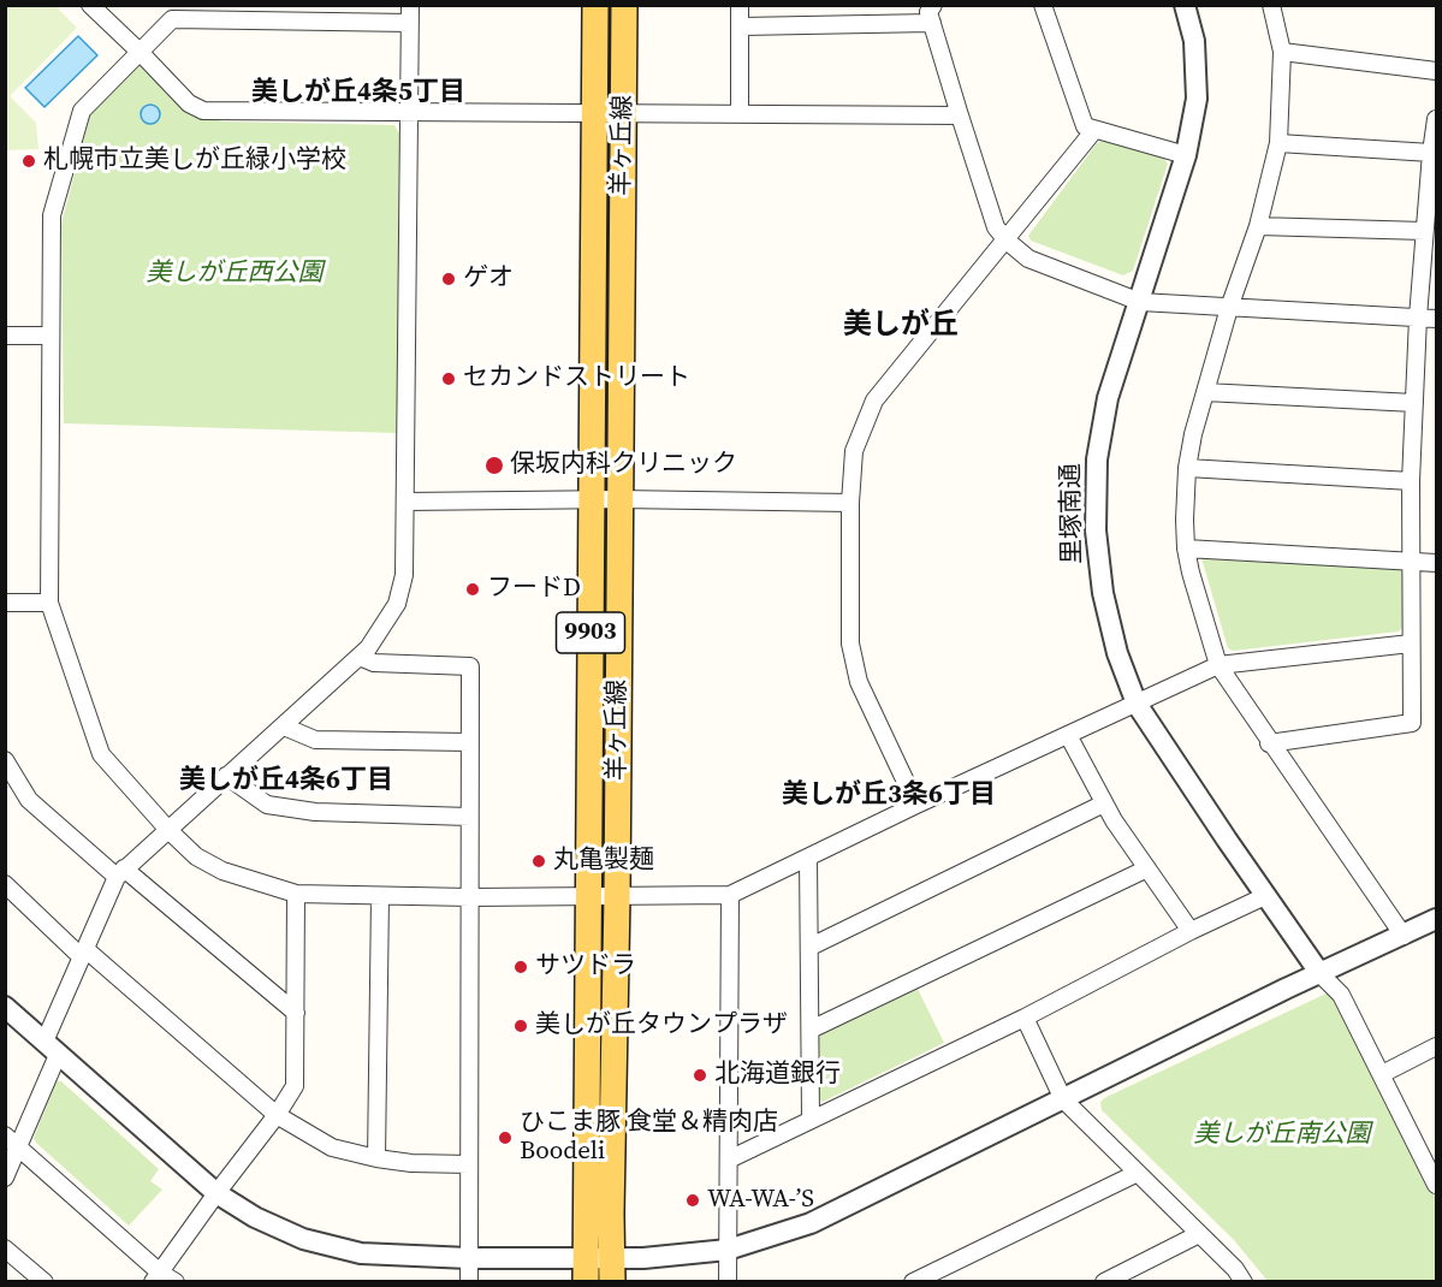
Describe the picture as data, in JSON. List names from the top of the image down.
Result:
{
  "streets": {
    "main road": ["羊ヶ丘線", "9903"],
    "street": ["里塚南通"]
  },
  "districts": [
    "美しが丘4条5丁目",
    "美しが丘",
    "美しが丘4条6丁目",
    "美しが丘3条6丁目"
  ],
  "parks": ["美しが丘西公園", "美しが丘南公園"],
  "places": [
    "札幌市立美しが丘緑小学校",
    "ゲオ",
    "セカンドストリート",
    "保坂内科クリニック",
    "フードD",
    "丸亀製麺",
    "サツドラ",
    "美しが丘タウンプラザ",
    "北海道銀行",
    "ひこま豚 食堂＆精肉店 Boodeli",
    "WA-WA-’S"
  ]
}
